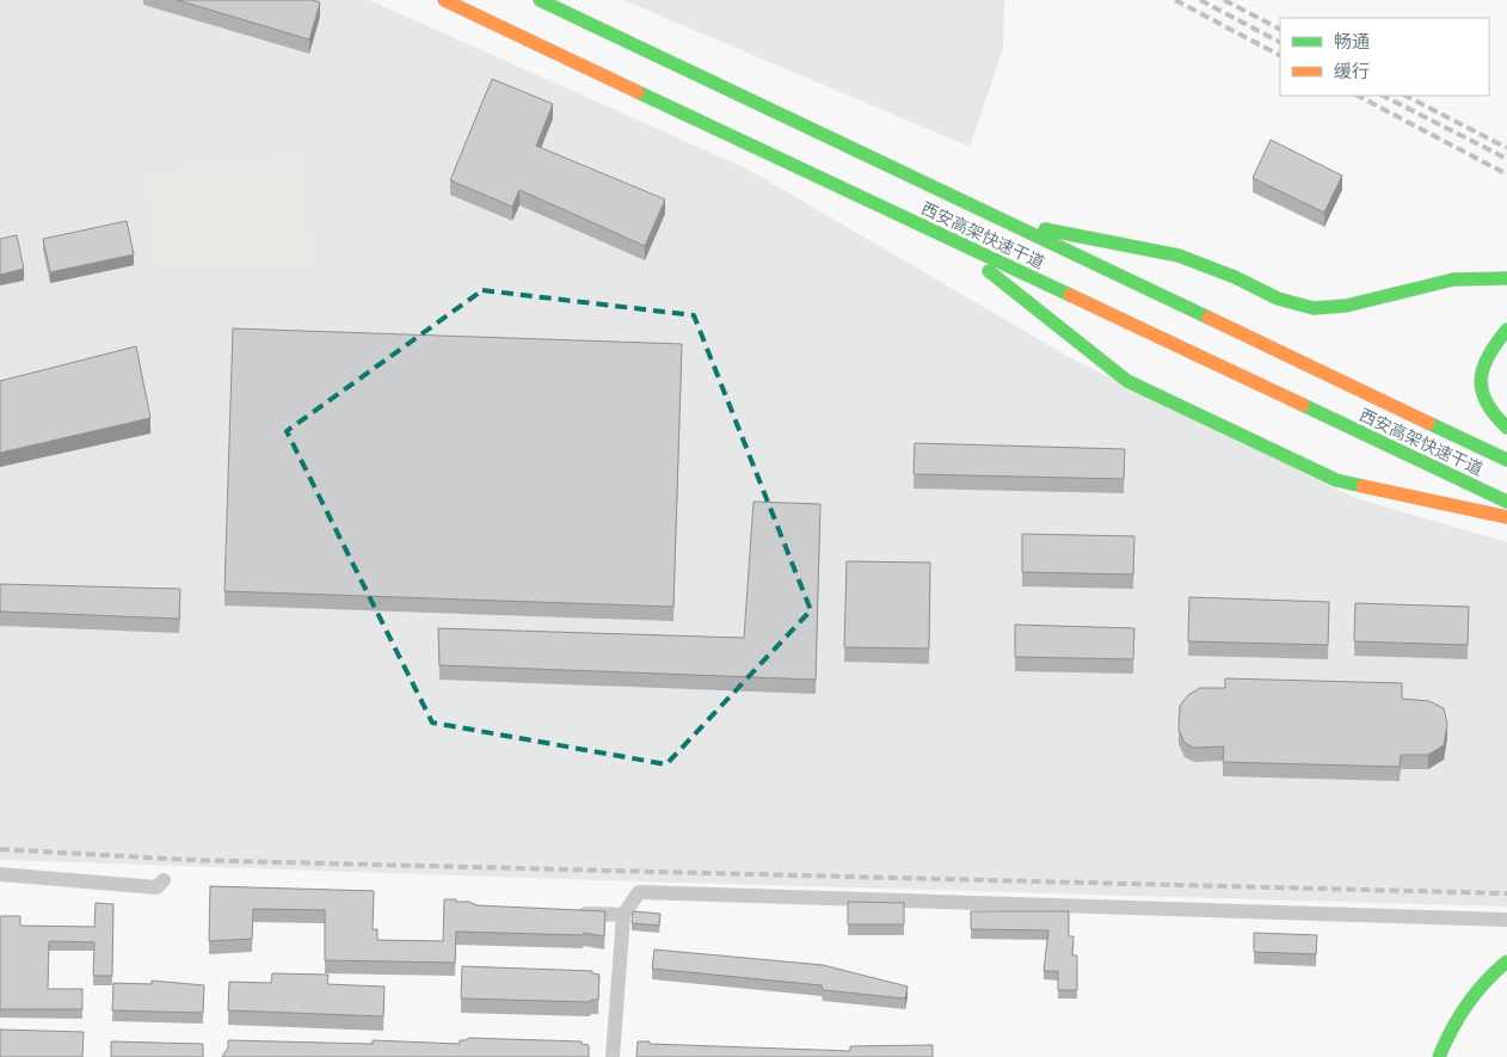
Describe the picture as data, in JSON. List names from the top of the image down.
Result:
{
  "streets": {
    "highway": ["西安高架快速干道"]
  },
  "legend": ["畅通", "缓行"]
}
